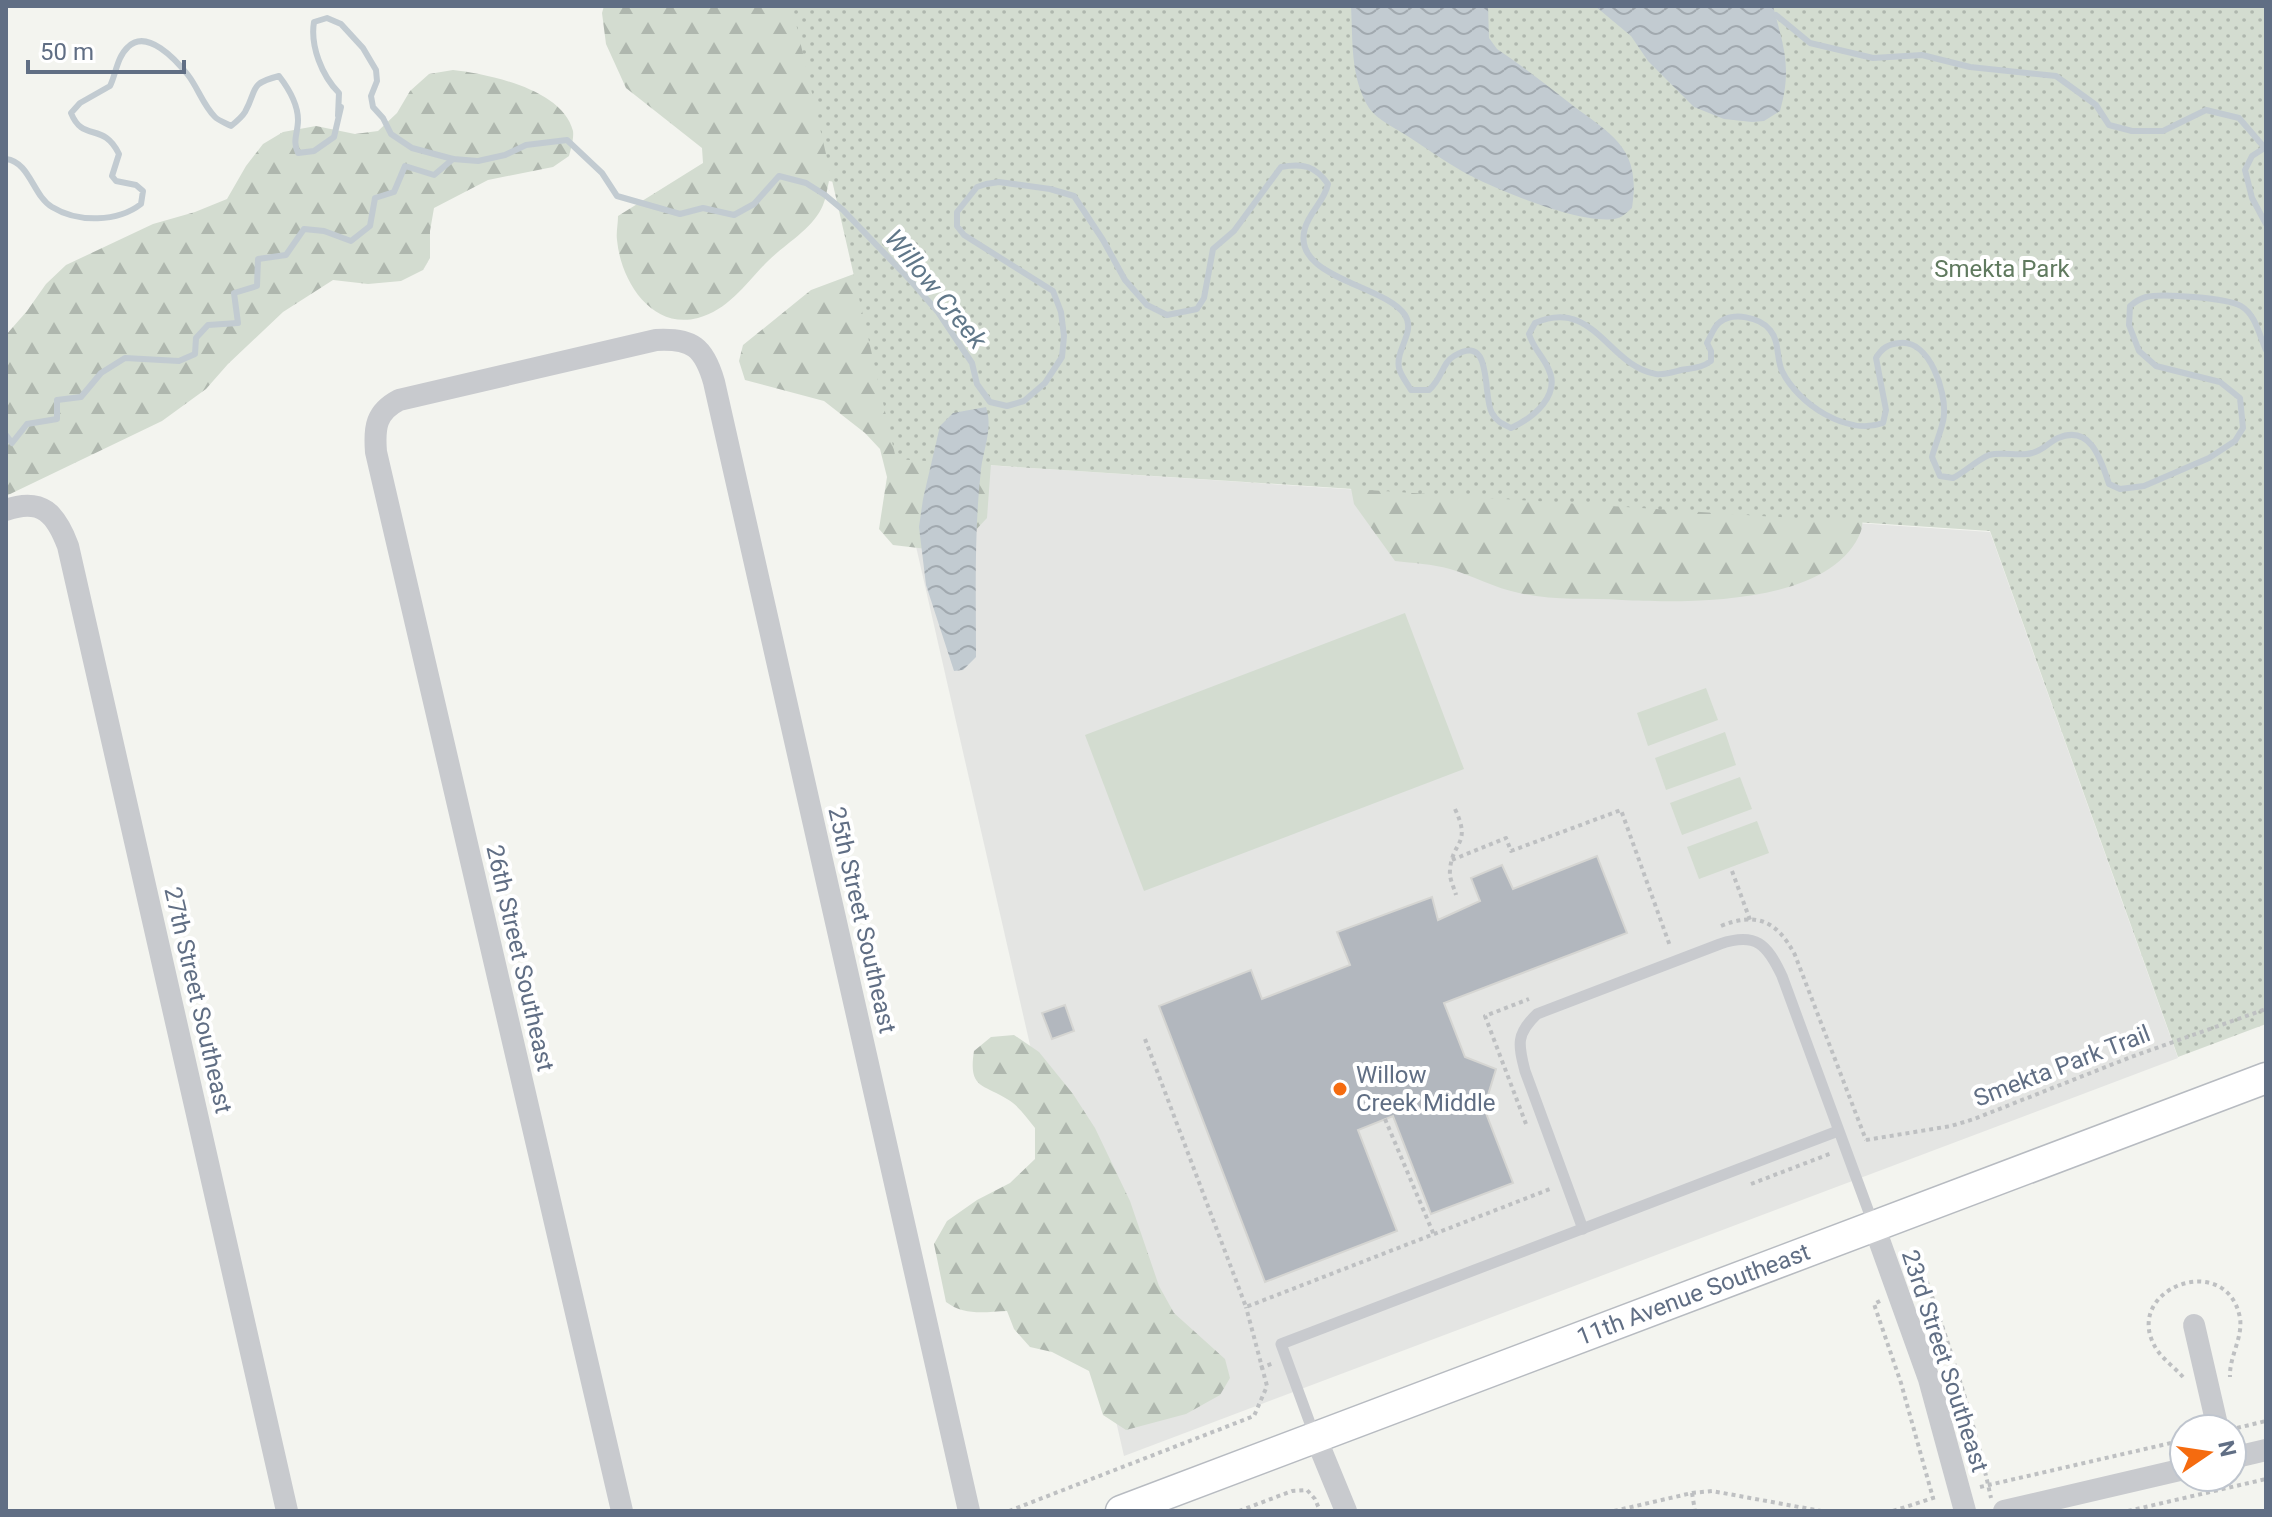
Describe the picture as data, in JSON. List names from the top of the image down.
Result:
{
  "streets": {
    "main road": ["11th Avenue Southeast"],
    "street": [
      "25th Street Southeast",
      "26th Street Southeast",
      "27th Street Southeast",
      "23rd Street Southeast"
    ],
    "path": ["Smekta Park Trail"]
  },
  "crossings": [
    ["25th Street Southeast", "26th Street Southeast"],
    ["11th Avenue Southeast", "23rd Street Southeast"]
  ],
  "water": ["Willow Creek"],
  "parks": ["Smekta Park"],
  "places": ["Willow Creek Middle"],
  "scale_bar": "50 m",
  "north": "right"
}
